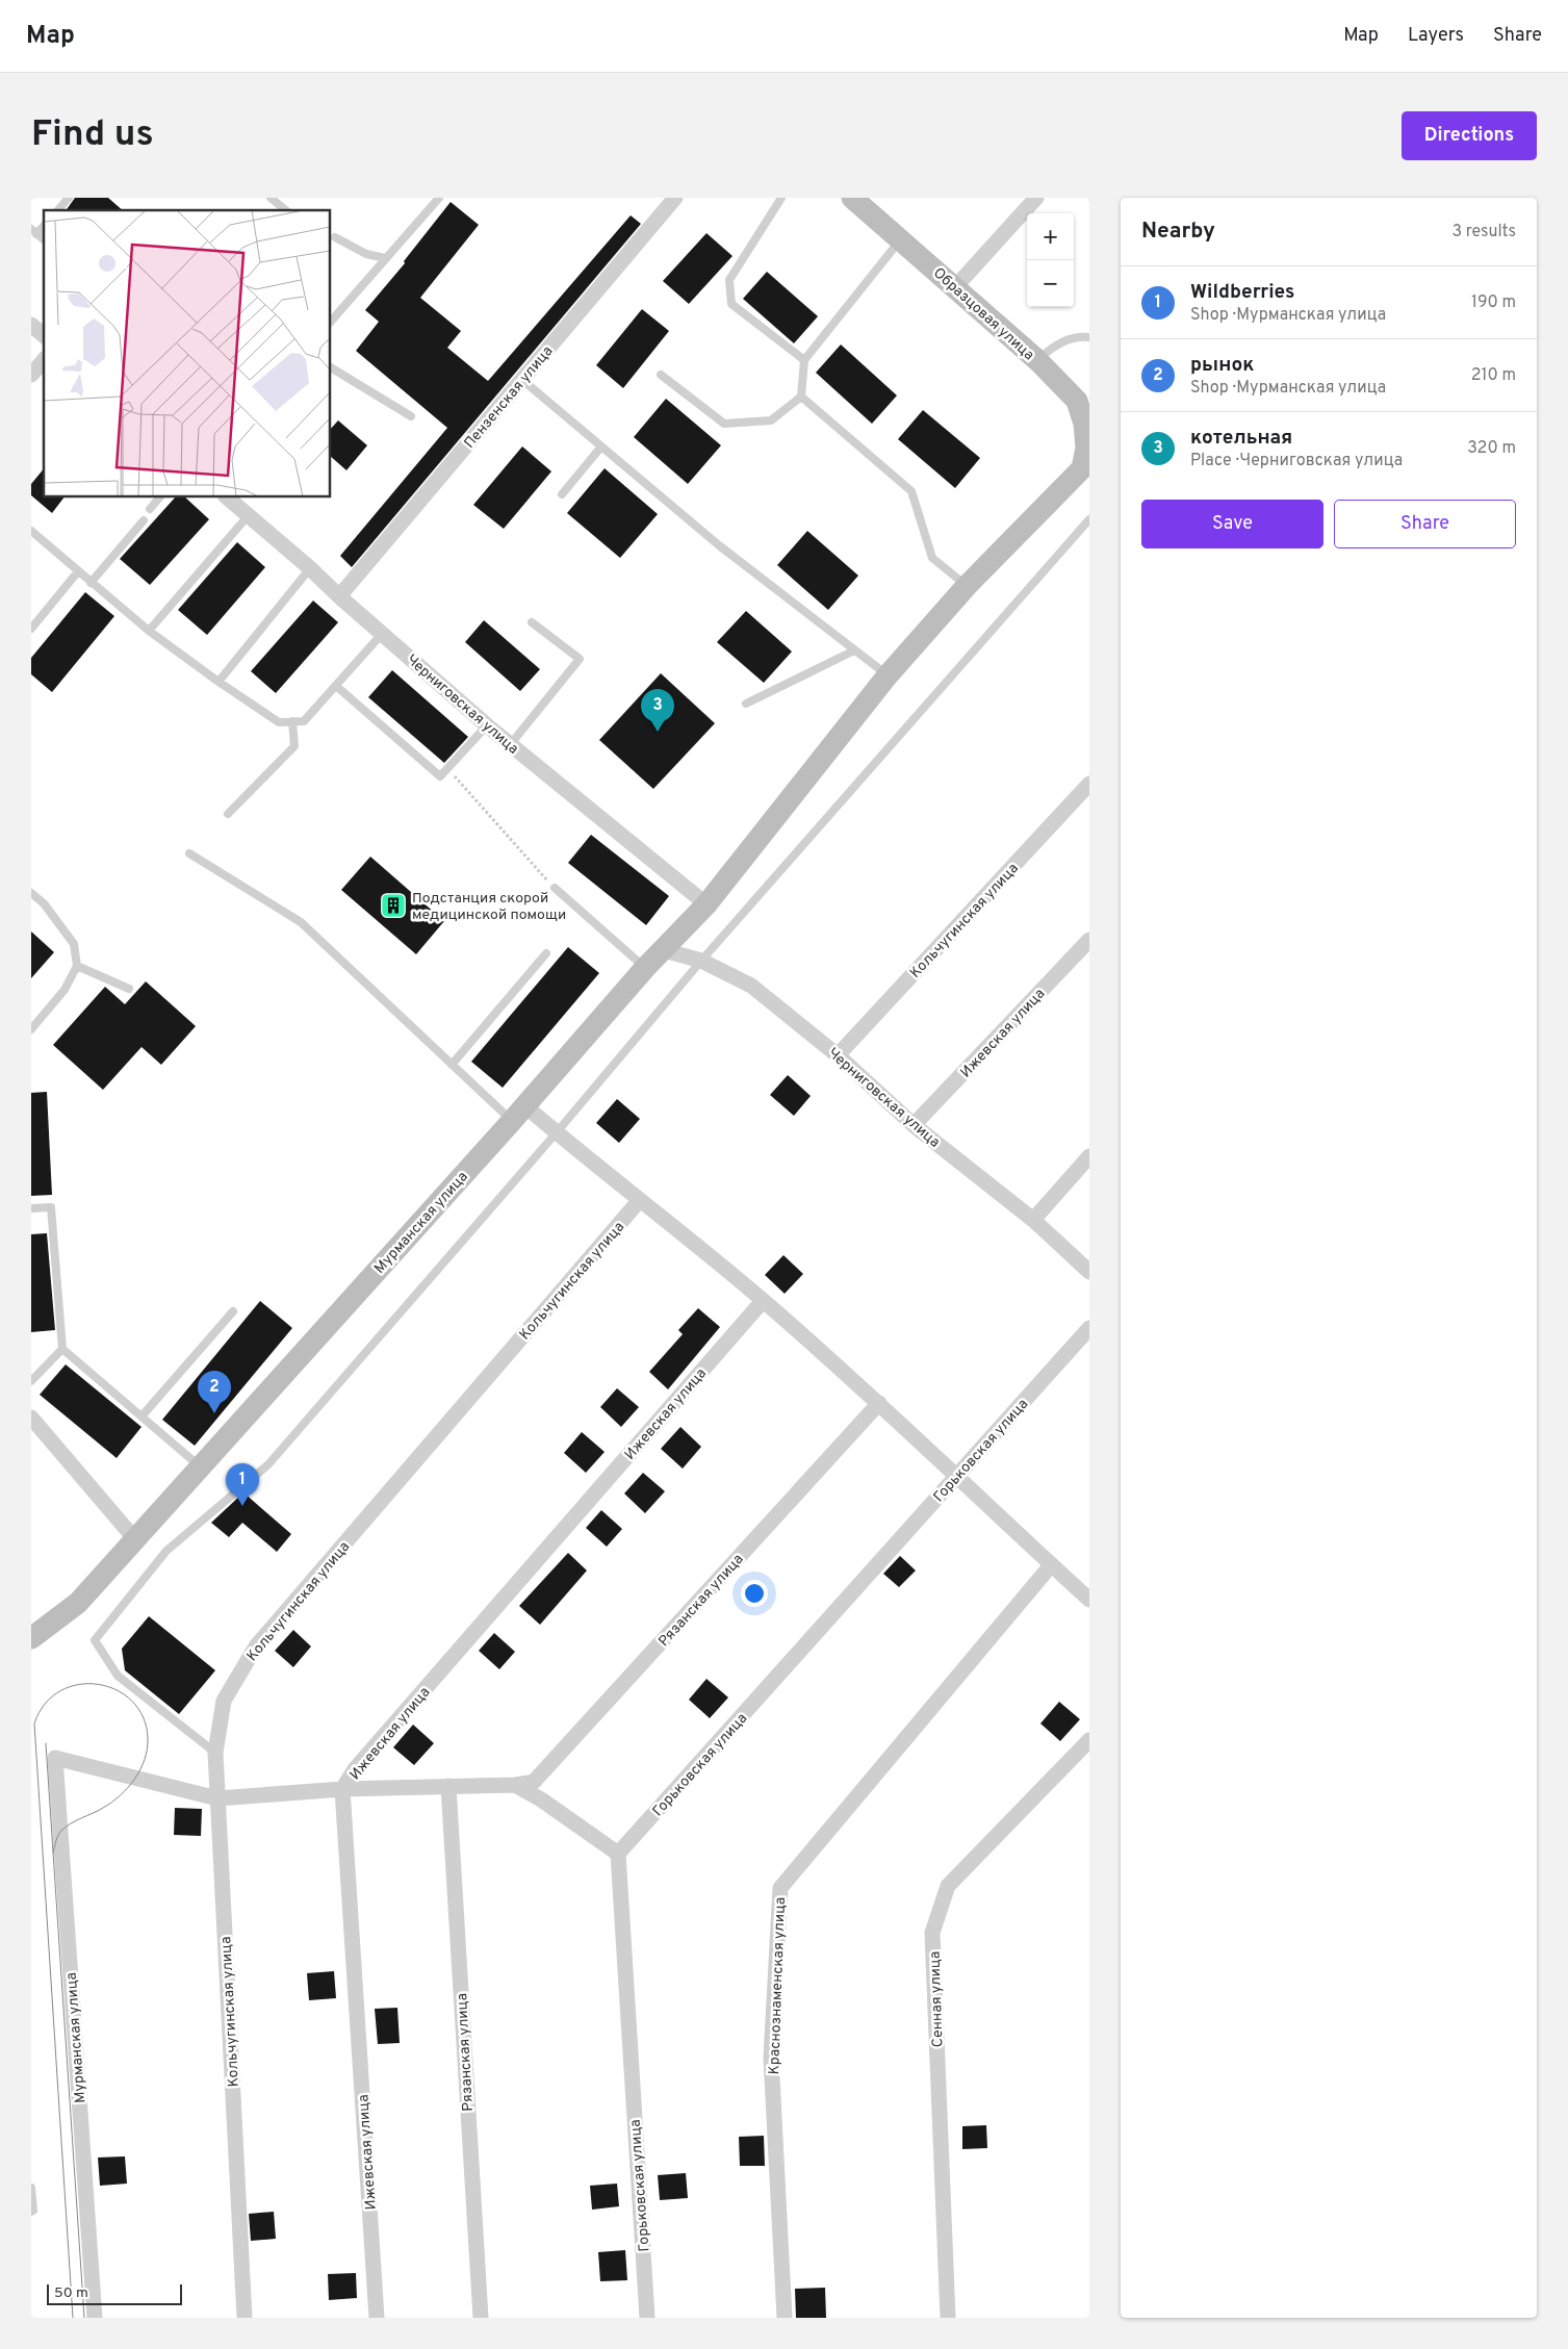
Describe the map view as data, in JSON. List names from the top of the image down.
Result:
{
  "streets": {
    "main road": ["Образцовая улица", "Мурманская улица"],
    "street": [
      "Пензенская улица",
      "Черниговская улица",
      "Кольчугинская улица",
      "Ижевская улица",
      "Горьковская улица",
      "Рязанская улица",
      "Краснознаменская улица",
      "Сенная улица"
    ]
  },
  "crossings": [
    ["Образцовая улица", "Мурманская улица"],
    ["Пензенская улица", "Черниговская улица"],
    ["Черниговская улица", "Кольчугинская улица"],
    ["Черниговская улица", "Ижевская улица"],
    ["Черниговская улица", "Мурманская улица"],
    ["Кольчугинская улица", "Мурманская улица"]
  ],
  "places": {
    "building": ["Подстанция скорой медицинской помощи"]
  },
  "scale_bar": "50 m",
  "page": {
    "header": "Map",
    "nav": ["Map", "Layers", "Share"],
    "buttons": [
      "Directions",
      ["Save", "Share"]
    ],
    "title": "Find us",
    "heading": ["Nearby", "3 results"],
    "map_buttons": ["+", "−"],
    "list": [
      {
        "mark": "1",
        "name": "Wildberries",
        "note": "Shop · Мурманская улица",
        "value": "190 m"
      },
      {
        "mark": "2",
        "name": "рынок",
        "note": "Shop · Мурманская улица",
        "value": "210 m"
      },
      {
        "mark": "3",
        "name": "котельная",
        "note": "Place · Черниговская улица",
        "value": "320 m"
      }
    ],
    "pins": ["3", "2", "1"],
    "scale": "50 m"
  }
}
